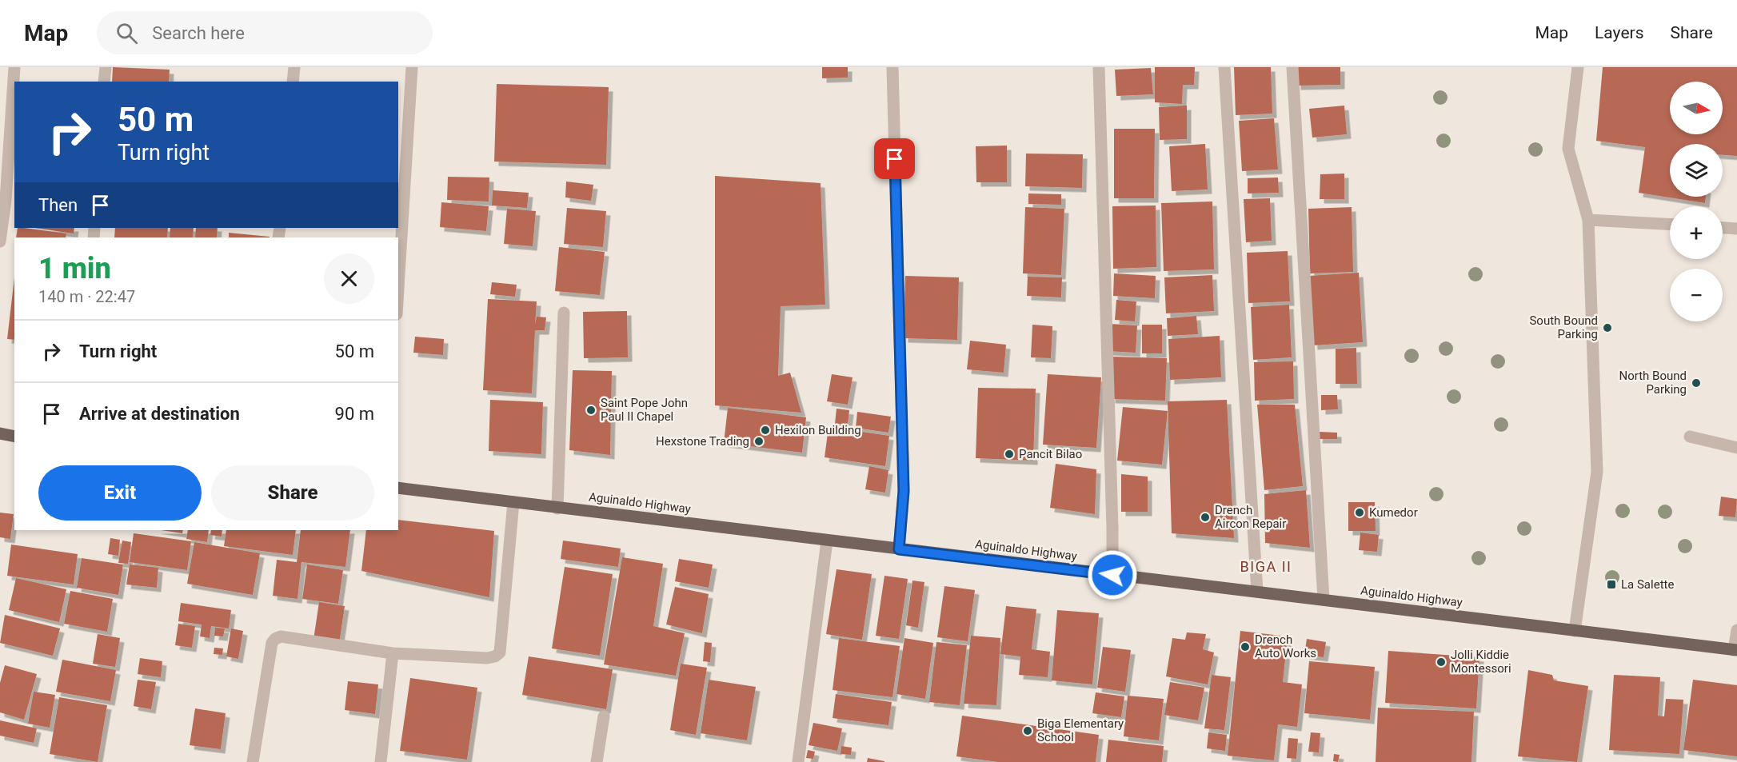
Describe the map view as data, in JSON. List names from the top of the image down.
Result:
{
  "streets": {
    "main road": ["Aguinaldo Highway"]
  },
  "districts": ["BIGA II"],
  "places": {
    "other": [
      "South Bound Parking",
      "North Bound Parking",
      "Saint Pope John Paul II Chapel",
      "Hexilon Building",
      "Hexstone Trading",
      "Pancit Bilao",
      "Kumedor",
      "Drench Aircon Repair",
      "Drench Auto Works",
      "Jolli Kiddie Montessori",
      "Biga Elementary School"
    ],
    "transit": ["La Salette"]
  },
  "north": "right",
  "page": {
    "header": "Map",
    "search": "Search here",
    "nav": ["Map", "Layers", "Share"],
    "map_buttons": ["+", "−"],
    "turn": ["50 m", "Turn right"],
    "then": "Then",
    "heading": ["1 min", "140 m · 22:47"],
    "list": [
      {
        "name": "Turn right",
        "value": "50 m"
      },
      {
        "name": "Arrive at destination",
        "value": "90 m"
      }
    ],
    "buttons": ["Exit", "Share"]
  }
}
